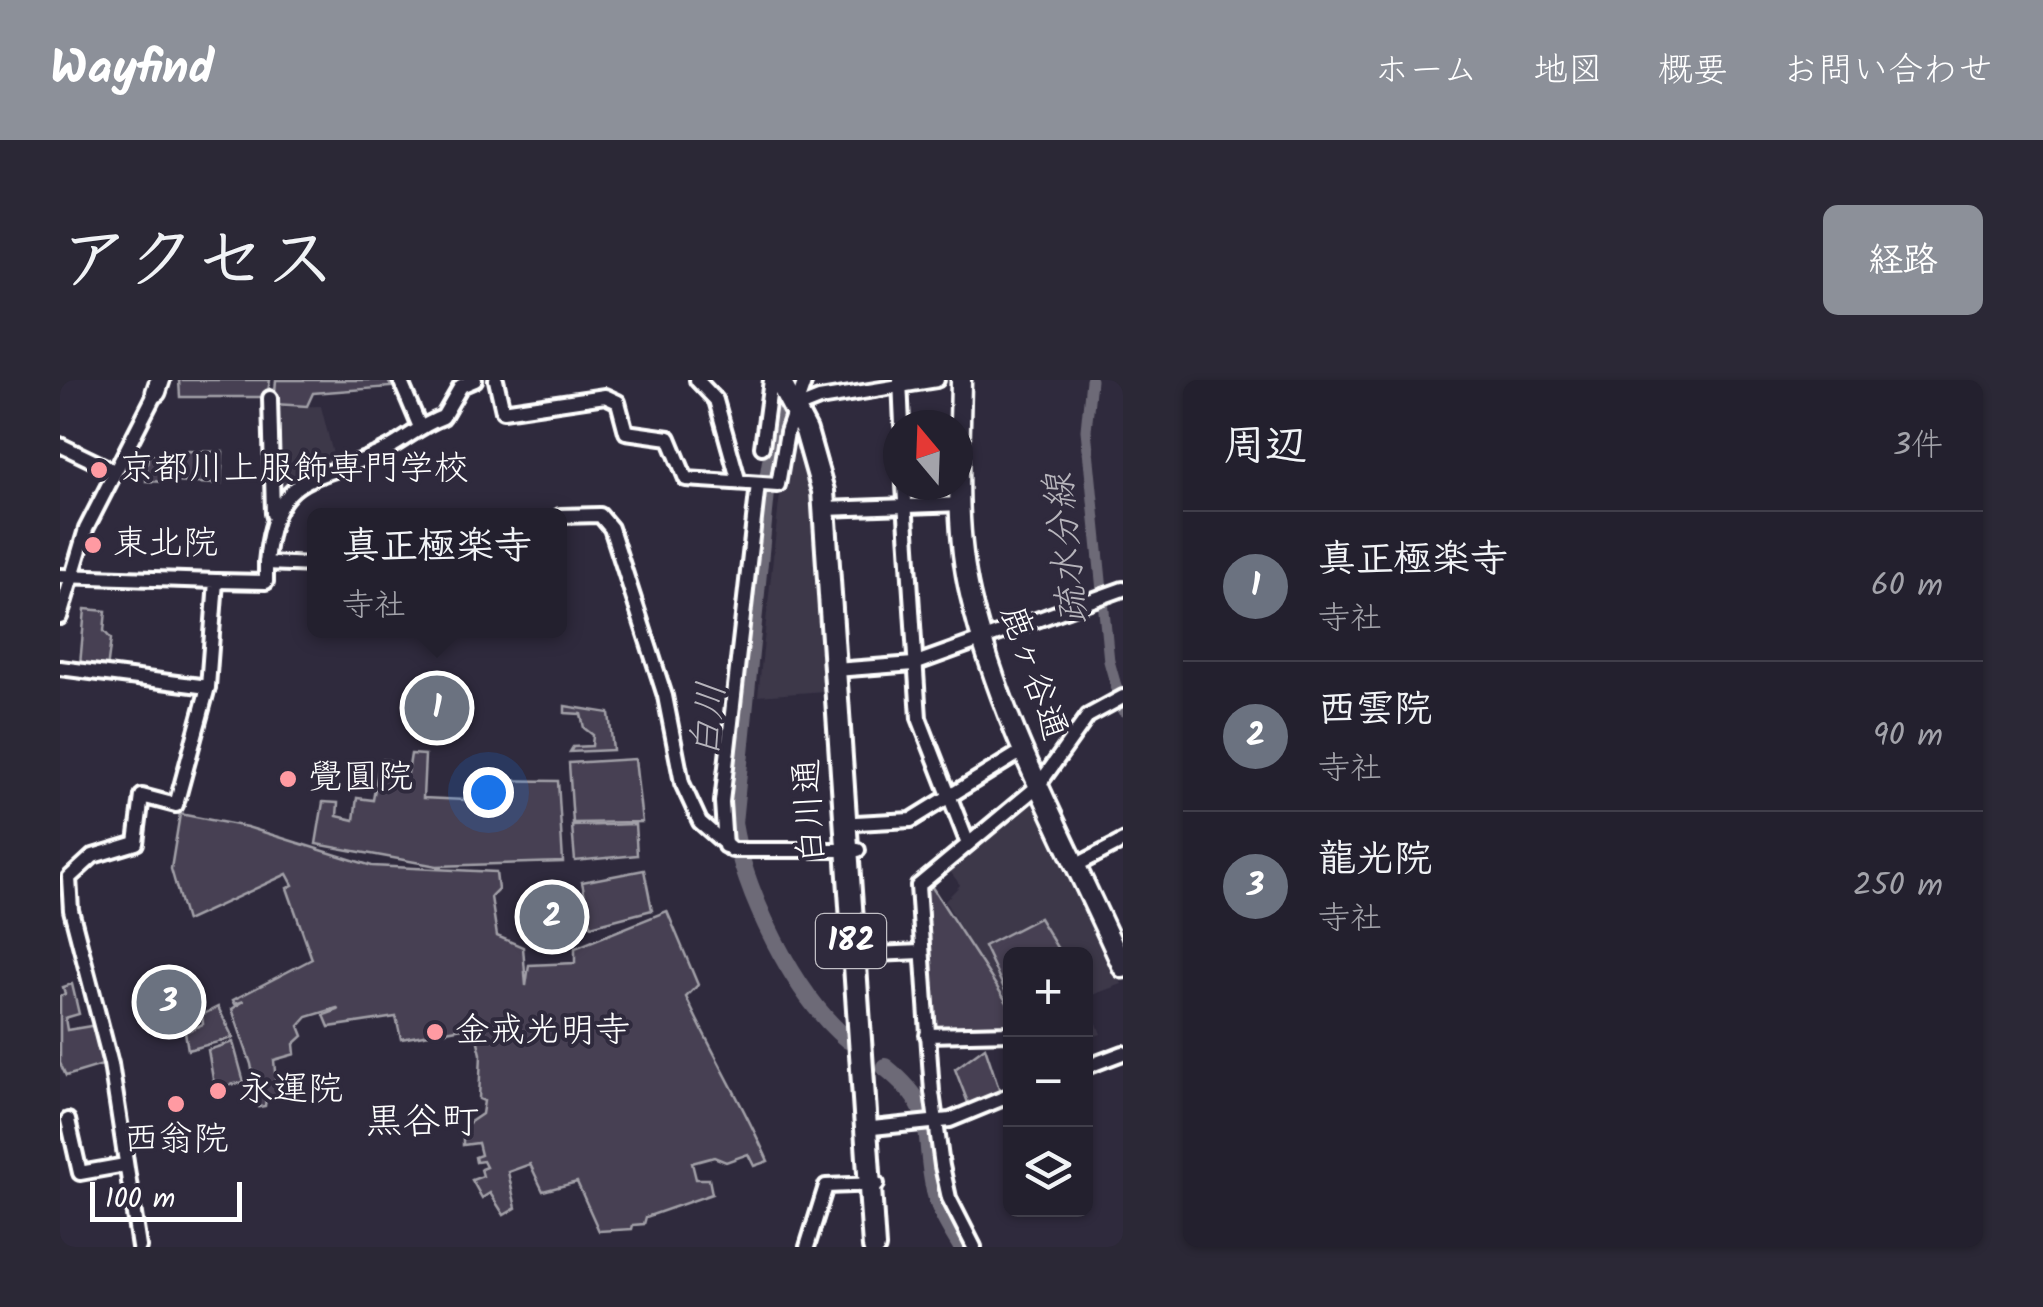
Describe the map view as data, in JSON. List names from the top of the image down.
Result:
{
  "streets": {
    "main road": ["白川通", "182"],
    "street": ["鹿ヶ谷通"]
  },
  "districts": ["黒谷町"],
  "water": ["疏水分線", "白川"],
  "places": [
    "京都川上服飾専門学校",
    "東北院",
    "覺圓院",
    "金戒光明寺",
    "永運院",
    "西翁院"
  ],
  "scale_bar": "100 m",
  "north": "top",
  "page": {
    "header": "Wayfind",
    "nav": [
      "ホーム",
      "地図",
      "概要",
      "お問い合わせ"
    ],
    "title": "アクセス",
    "buttons": "経路",
    "heading": ["周辺", "3件"],
    "popup": ["真正極楽寺", "寺社"],
    "list": [
      {
        "mark": "1",
        "name": "真正極楽寺",
        "note": "寺社",
        "value": "60 m"
      },
      {
        "mark": "2",
        "name": "西雲院",
        "note": "寺社",
        "value": "90 m"
      },
      {
        "mark": "3",
        "name": "龍光院",
        "note": "寺社",
        "value": "250 m"
      }
    ],
    "pins": ["1", "2", "3"],
    "map_buttons": ["+", "−"],
    "scale": "100 m"
  }
}
